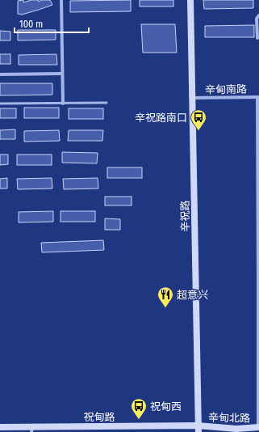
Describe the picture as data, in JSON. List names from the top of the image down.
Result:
{
  "streets": {
    "main road": ["辛祝路", "祝甸路", "辛甸北路"],
    "street": ["辛甸南路"]
  },
  "crossings": [
    ["辛甸南路", "辛祝路"],
    ["辛祝路", "祝甸路"],
    ["辛祝路", "辛甸北路"],
    ["祝甸路", "辛甸北路"]
  ],
  "places": {
    "bus stop": ["辛祝路南口", "祝甸西"],
    "restaurant": ["超意兴"]
  },
  "scale_bar": "100 m"
}
